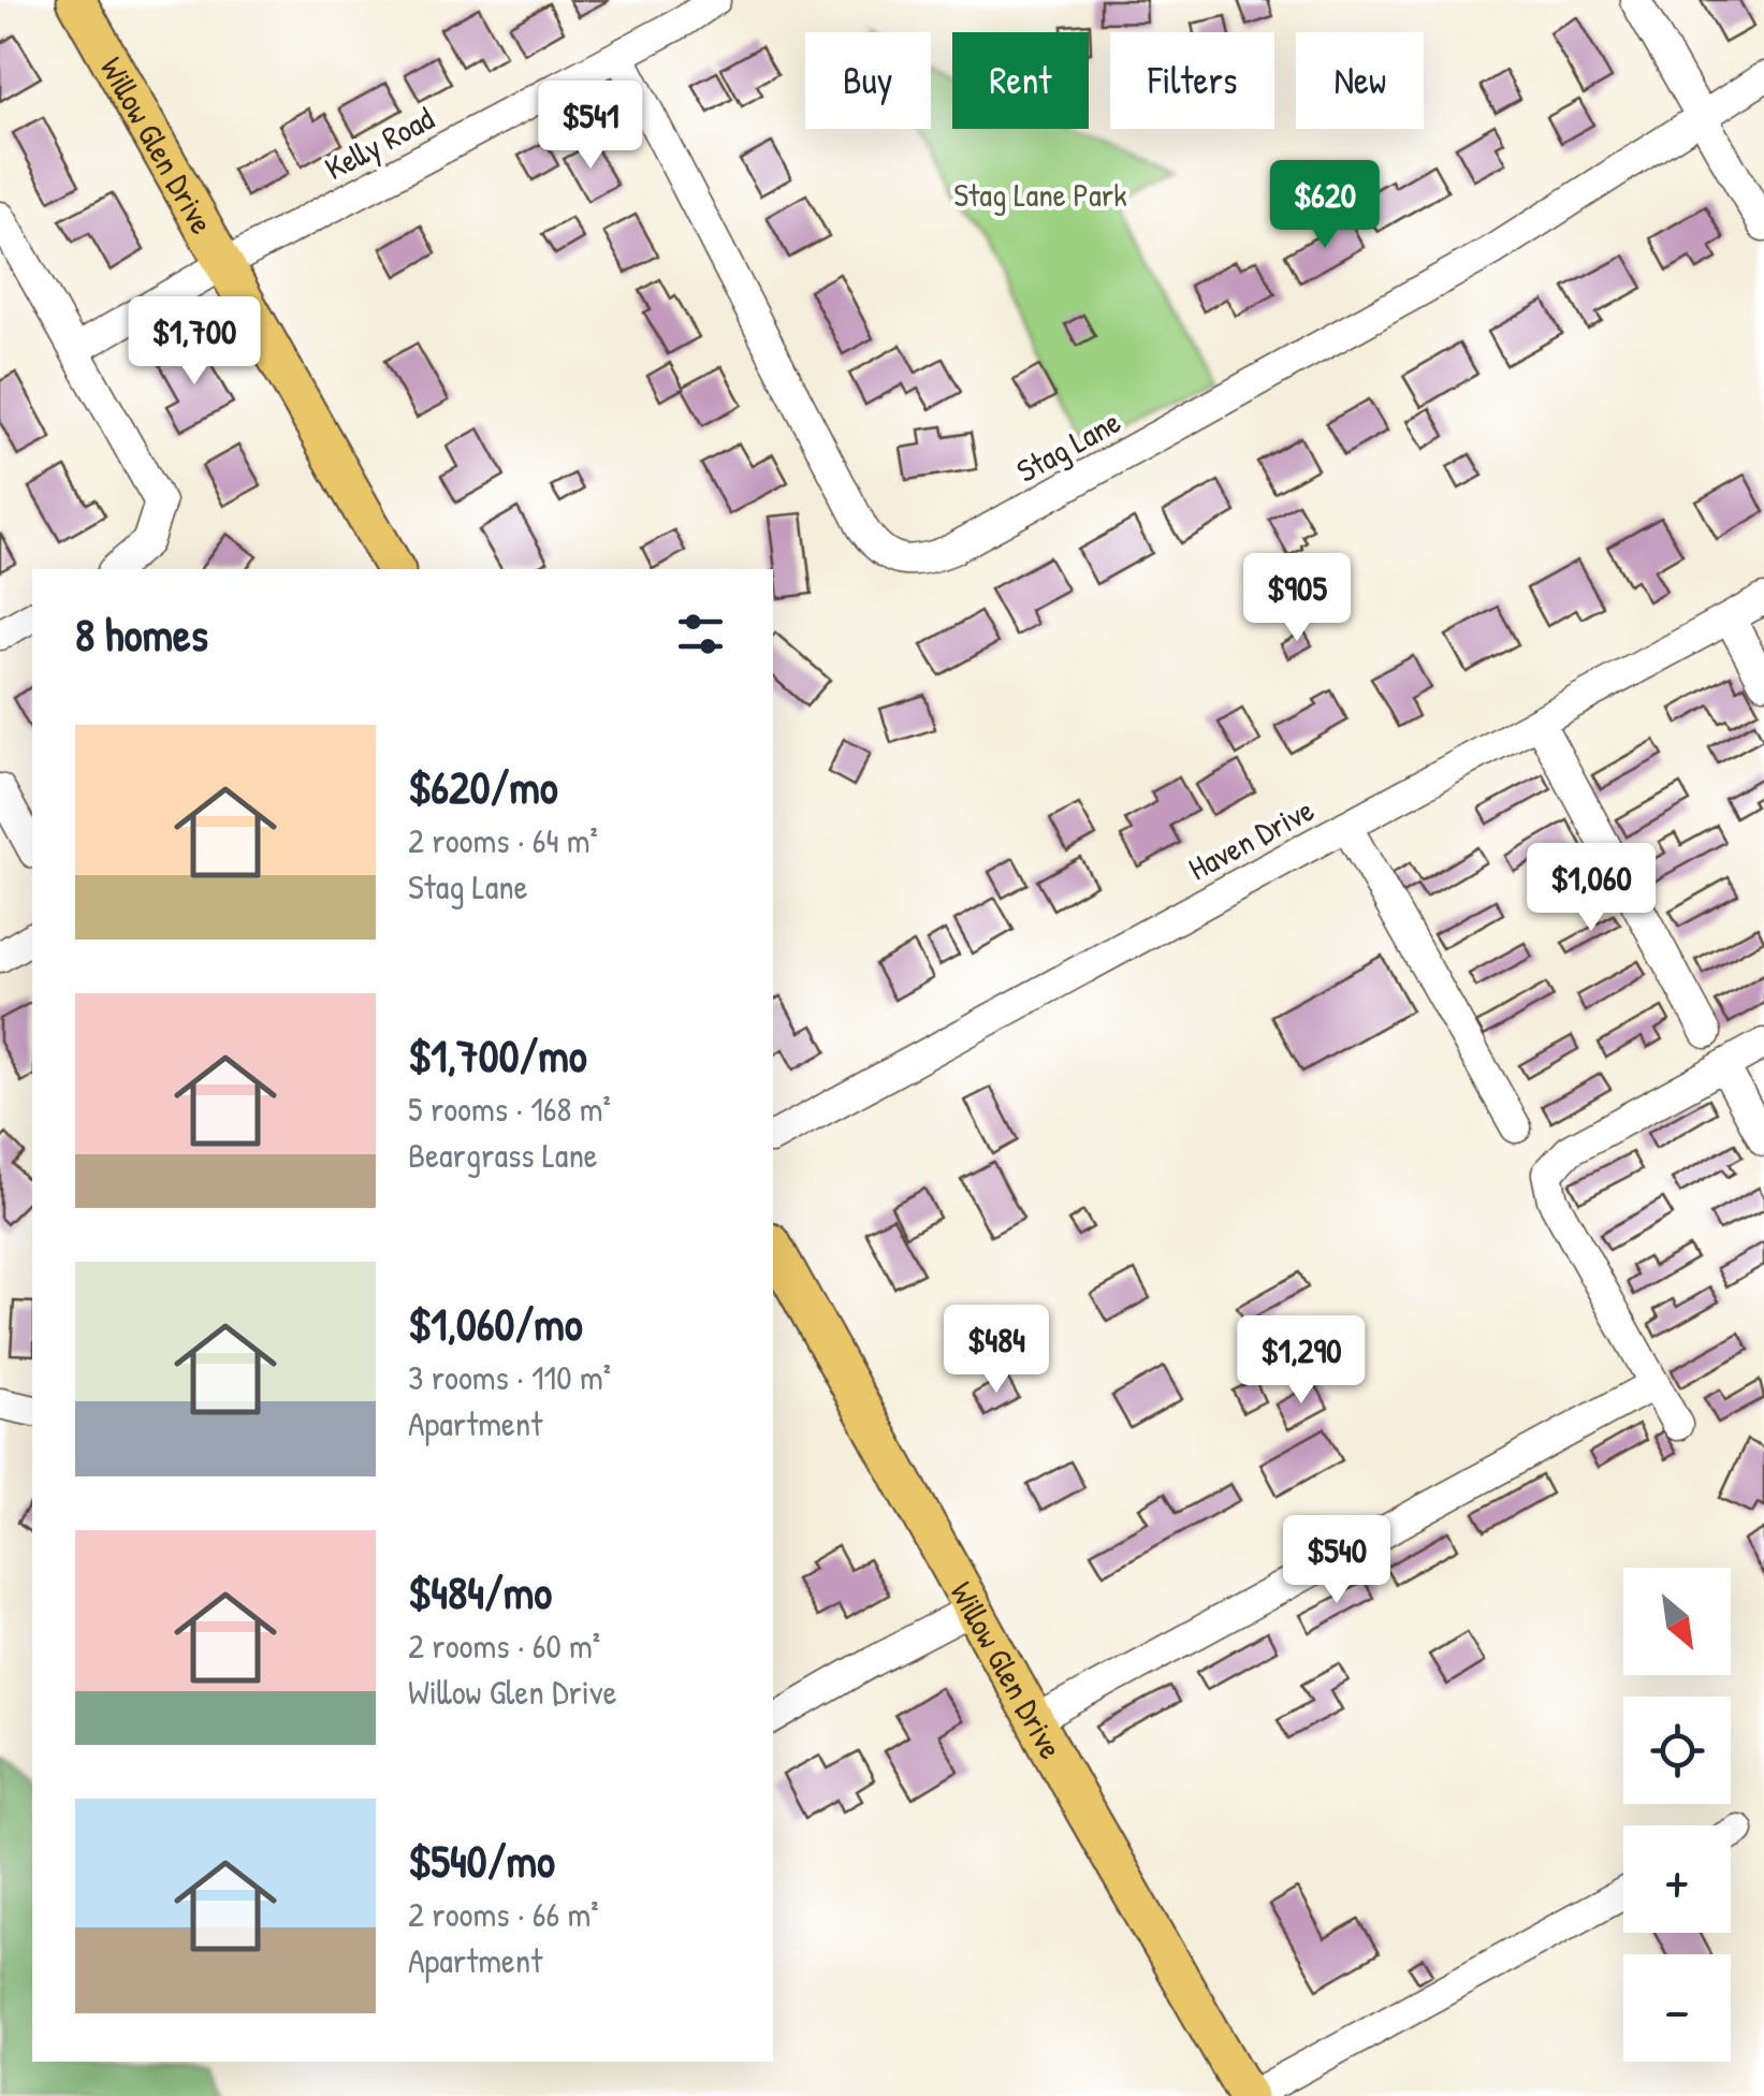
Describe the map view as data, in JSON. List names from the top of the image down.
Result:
{
  "streets": {
    "main road": ["Willow Glen Drive"],
    "street": ["Kelly Road", "Stag Lane", "Haven Drive"]
  },
  "crossings": [
    ["Kelly Road", "Willow Glen Drive"],
    ["Kelly Road", "Stag Lane"]
  ],
  "parks": ["Stag Lane Park"],
  "north": "bottom right",
  "page": {
    "chip": [
      "Buy",
      "Rent",
      "Filters",
      "New"
    ],
    "price": [
      "$541",
      "$620",
      "$1,700",
      "$905",
      "$1,060",
      "$484",
      "$1,290",
      "$540"
    ],
    "heading": "8 homes",
    "list": [
      {
        "name": "$620/mo",
        "note": "2 rooms · 64 m² · Stag Lane"
      },
      {
        "name": "$1,700/mo",
        "note": "5 rooms · 168 m² · Beargrass Lane"
      },
      {
        "name": "$1,060/mo",
        "note": "3 rooms · 110 m² · Apartment"
      },
      {
        "name": "$484/mo",
        "note": "2 rooms · 60 m² · Willow Glen Drive"
      },
      {
        "name": "$540/mo",
        "note": "2 rooms · 66 m² · Apartment"
      }
    ],
    "map_buttons": ["+", "−"]
  }
}
